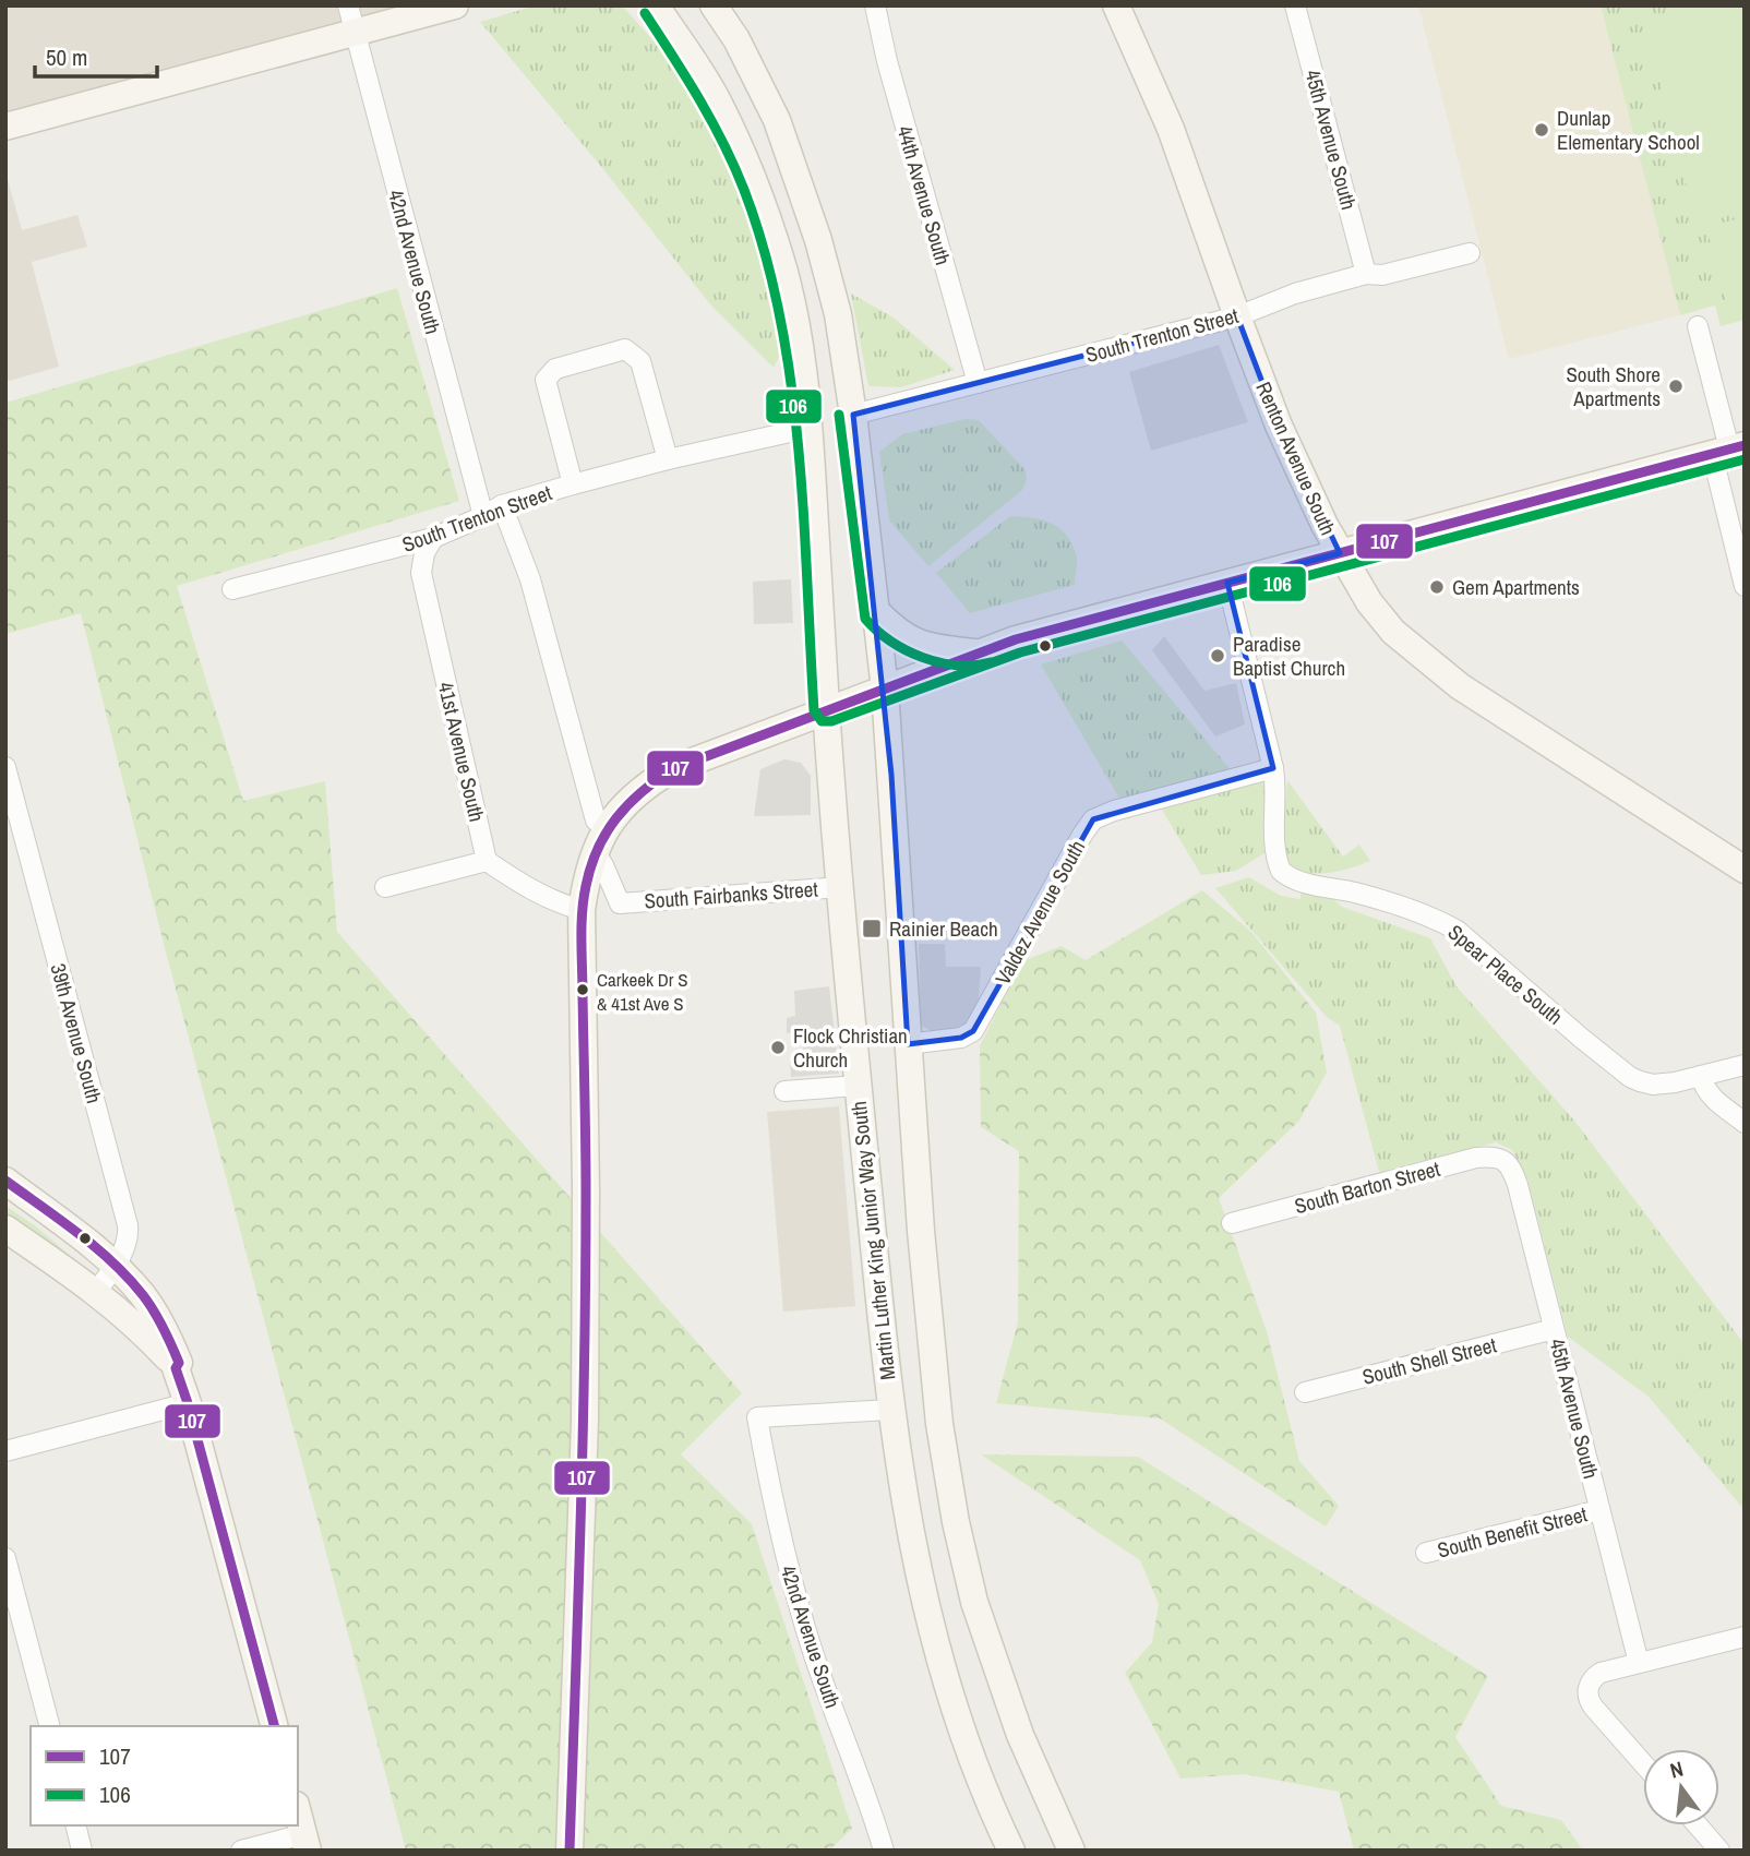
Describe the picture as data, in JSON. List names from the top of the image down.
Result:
{
  "streets": {
    "main road": ["Renton Avenue South", "Martin Luther King Junior Way South"],
    "street": [
      "45th Avenue South",
      "44th Avenue South",
      "42nd Avenue South",
      "South Trenton Street",
      "41st Avenue South",
      "South Fairbanks Street",
      "Valdez Avenue South",
      "Spear Place South",
      "39th Avenue South",
      "South Barton Street",
      "South Shell Street",
      "South Benefit Street"
    ]
  },
  "crossings": [
    ["45th Avenue South", "South Trenton Street"],
    ["45th Avenue South", "South Barton Street"],
    ["45th Avenue South", "South Shell Street"],
    ["45th Avenue South", "South Benefit Street"],
    ["44th Avenue South", "South Trenton Street"],
    ["42nd Avenue South", "South Trenton Street"],
    ["42nd Avenue South", "Martin Luther King Junior Way South"],
    ["South Trenton Street", "Renton Avenue South"],
    ["South Trenton Street", "41st Avenue South"],
    ["South Trenton Street", "Martin Luther King Junior Way South"],
    ["South Fairbanks Street", "Martin Luther King Junior Way South"],
    ["Valdez Avenue South", "Spear Place South"]
  ],
  "places": {
    "other": [
      "Dunlap Elementary School",
      "South Shore Apartments",
      "Gem Apartments",
      "Paradise Baptist Church",
      "Carkeek Dr S & 41st Ave S",
      "Flock Christian Church"
    ],
    "transit": ["Rainier Beach"]
  },
  "lines": ["transit line 106", "transit line 107"],
  "legend": ["107", "106"],
  "scale_bar": "50 m",
  "north": "top"
}
